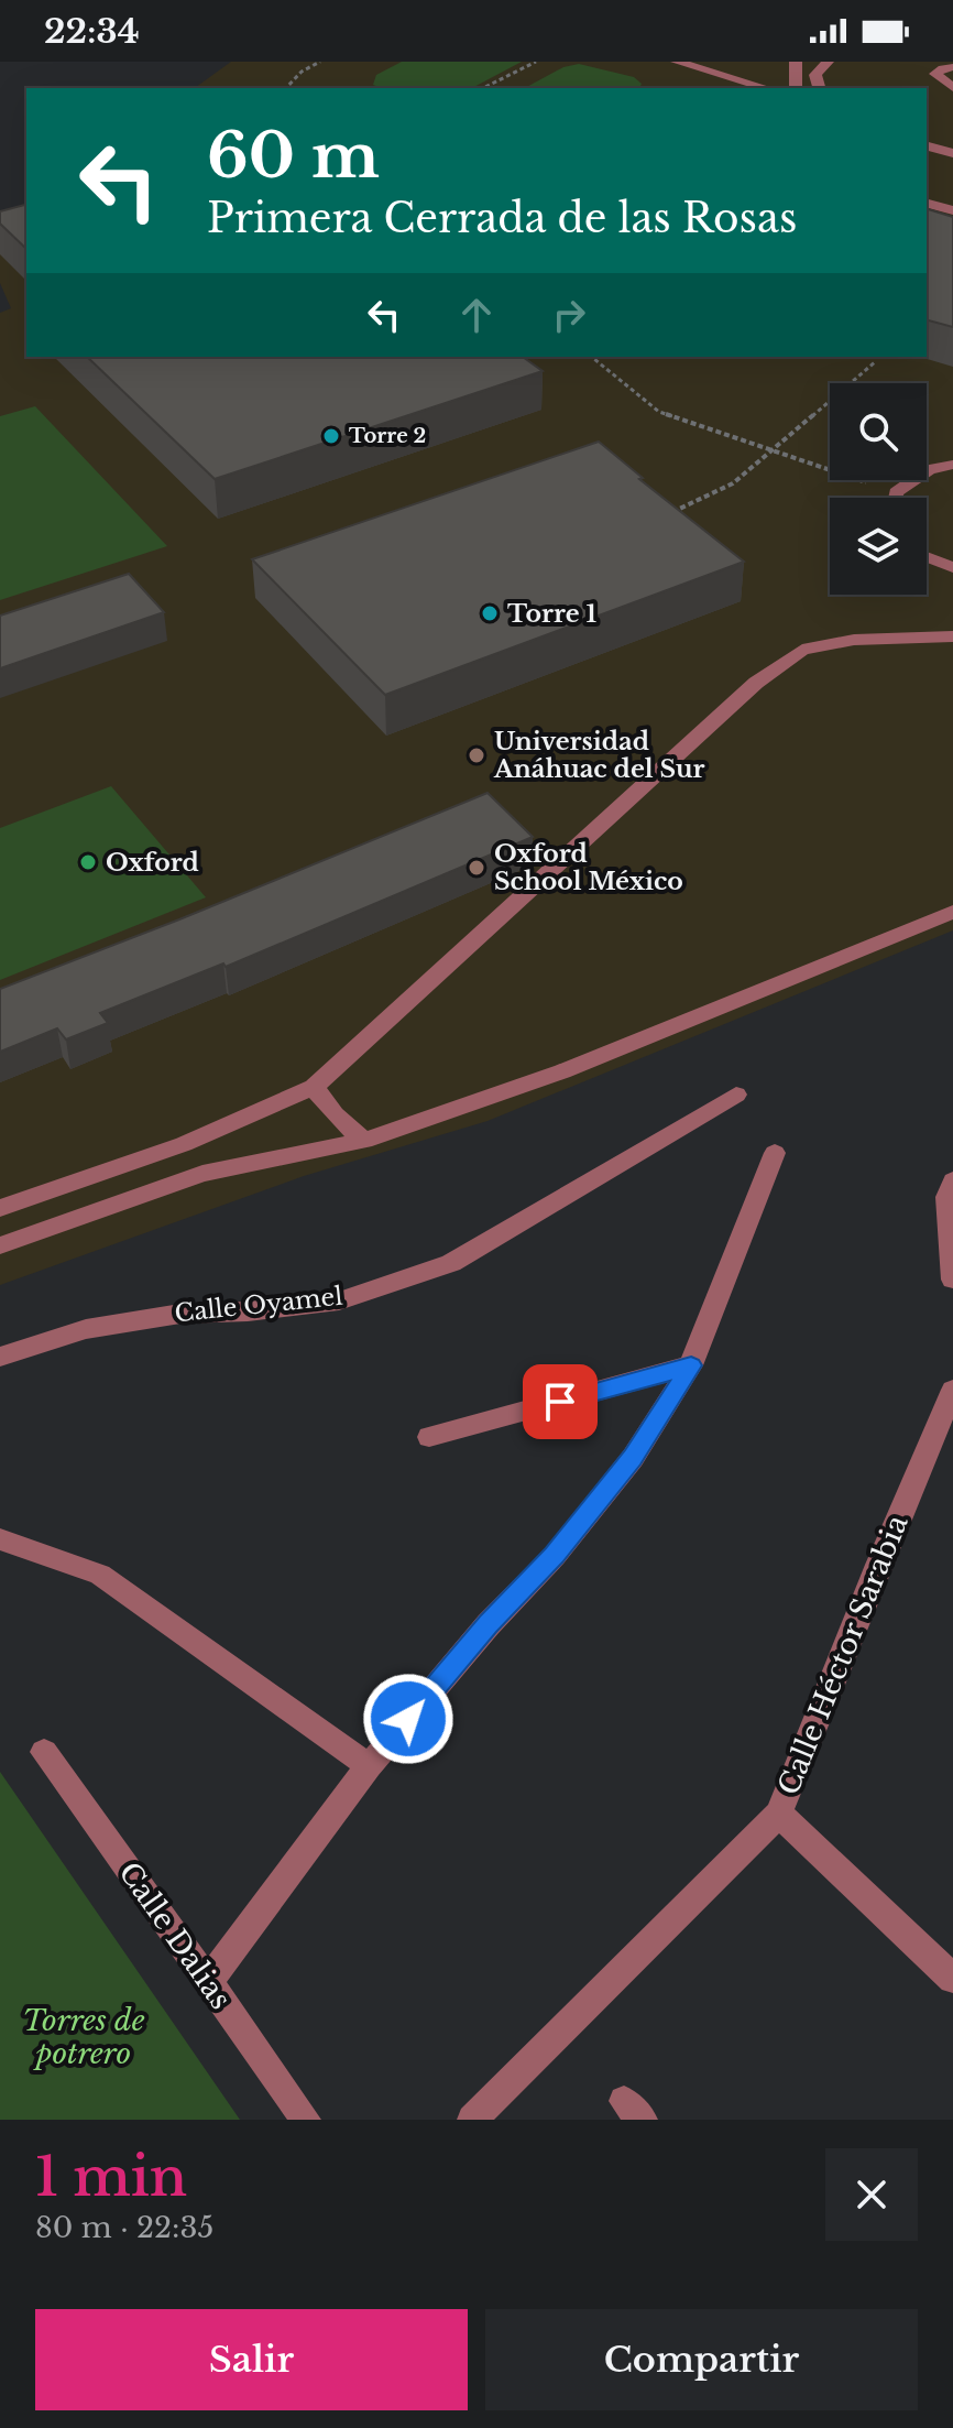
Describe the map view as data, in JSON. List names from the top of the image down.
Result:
{
  "streets": {
    "street": ["Calle Oyamel", "Calle Héctor Sarabia", "Calle Dalias"]
  },
  "parks": ["Torres de potrero"],
  "places": [
    "Torre 2",
    "Torre 1",
    "Universidad Anáhuac del Sur",
    "Oxford",
    "Oxford School México"
  ],
  "page": {
    "status": "22:34",
    "turn": ["60 m", "Primera Cerrada de las Rosas"],
    "heading": ["1 min", "80 m · 22:35"],
    "buttons": ["Salir", "Compartir"]
  }
}
